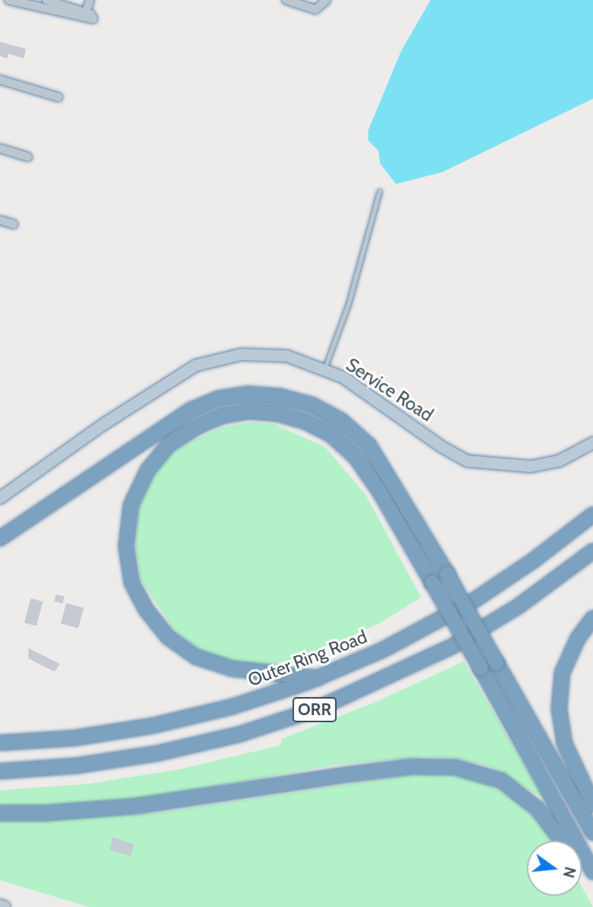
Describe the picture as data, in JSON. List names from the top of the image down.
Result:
{
  "streets": {
    "highway": ["Outer Ring Road", "ORR"],
    "main road": ["Service Road"]
  },
  "north": "right"
}
